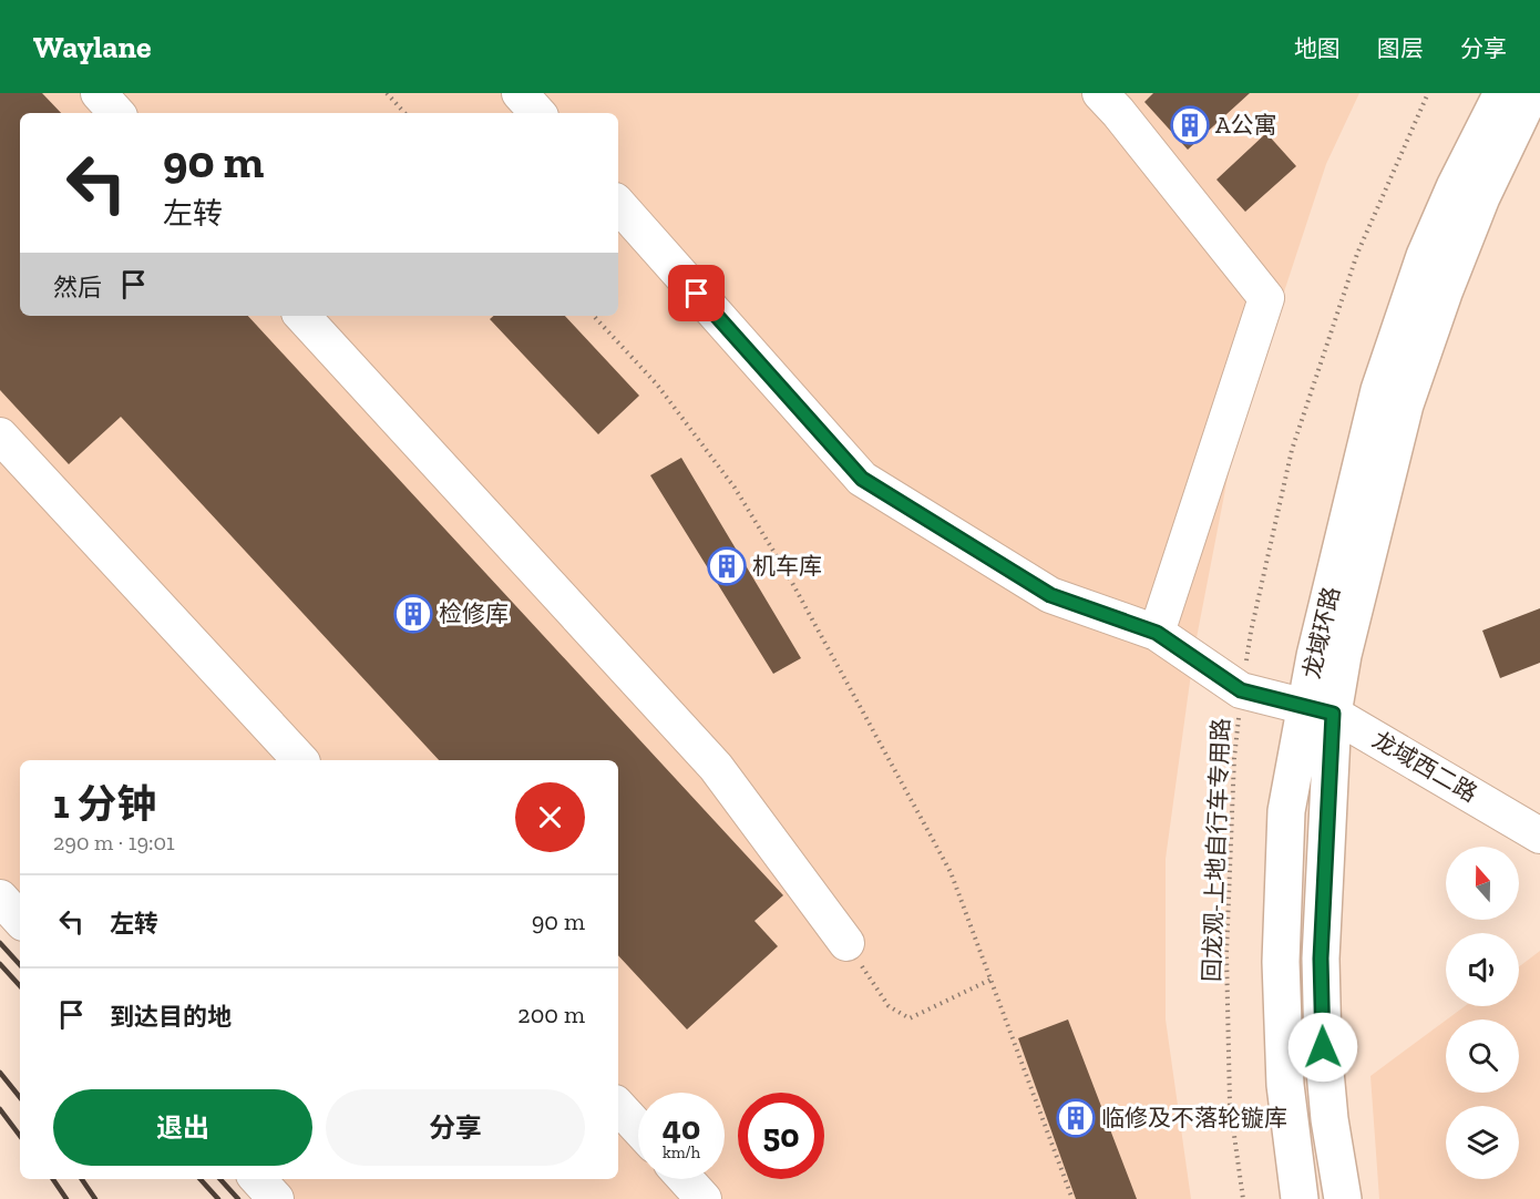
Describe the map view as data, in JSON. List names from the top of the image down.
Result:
{
  "streets": {
    "main road": ["龙域环路"],
    "street": ["龙域西二路"],
    "path": ["回龙观-上地自行车专用路"]
  },
  "crossings": [
    ["龙域环路", "龙域西二路"],
    ["龙域西二路", "回龙观-上地自行车专用路"]
  ],
  "places": {
    "building": [
      "A公寓",
      "机车库",
      "检修库",
      "临修及不落轮镟库"
    ]
  },
  "north": "top",
  "page": {
    "header": "Waylane",
    "nav": ["地图", "图层", "分享"],
    "turn": ["90 m", "左转"],
    "then": "然后",
    "heading": ["1 分钟", "290 m · 19:01"],
    "list": [
      {
        "name": "左转",
        "value": "90 m"
      },
      {
        "name": "到达目的地",
        "value": "200 m"
      }
    ],
    "buttons": ["退出", "分享"],
    "speed": "40 km/h",
    "limit": "50"
  }
}
